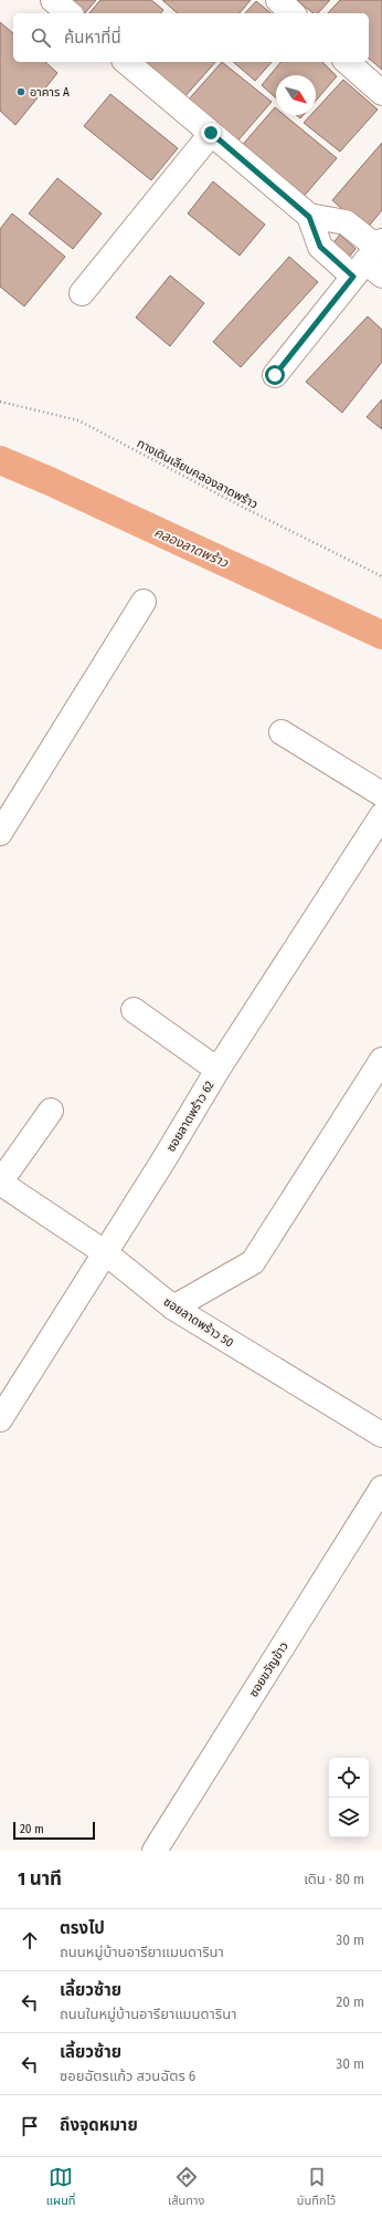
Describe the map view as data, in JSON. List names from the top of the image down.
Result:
{
  "streets": {
    "street": ["ซอยลาดพร้าว 62", "ซอยลาดพร้าว 50", "ซอยขวัญข้าว"],
    "path": ["ทางเดินเลียบคลองลาดพร้าว"]
  },
  "crossings": [
    ["ซอยลาดพร้าว 62", "ซอยลาดพร้าว 50"]
  ],
  "water": ["คลองลาดพร้าว"],
  "places": ["อาคาร A"],
  "scale_bar": "20 m",
  "north": "bottom right",
  "page": {
    "search": "ค้นหาที่นี่",
    "scale": "20 m",
    "heading": ["1 นาที", "เดิน · 80 m"],
    "list": [
      ["ตรงไป", "ถนนหมู่บ้านอารียาแมนดารินา", "30 m"],
      ["เลี้ยวซ้าย", "ถนนในหมู่บ้านอารียาแมนดารินา", "20 m"],
      ["เลี้ยวซ้าย", "ซอยฉัตรแก้ว สวนฉัตร 6", "30 m"],
      "ถึงจุดหมาย"
    ],
    "nav": ["แผนที่", "เส้นทาง", "บันทึกไว้"]
  }
}
